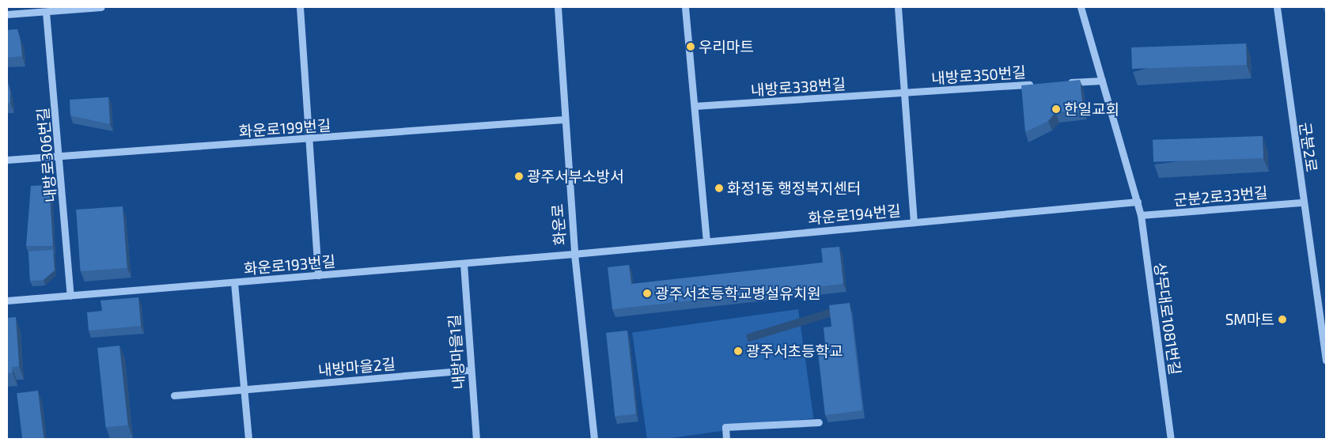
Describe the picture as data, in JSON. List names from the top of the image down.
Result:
{
  "streets": {
    "street": [
      "내방로350번길",
      "내방로338번길",
      "화운로199번길",
      "군분2로",
      "내방로306번길",
      "군분2로33번길",
      "화운로194번길",
      "화운로",
      "화운로193번길",
      "상무대로1081번길",
      "내방마을1길",
      "내방마을2길"
    ]
  },
  "crossings": [
    ["내방로350번길", "내방로338번길"],
    ["화운로199번길", "내방로306번길"],
    ["화운로199번길", "화운로"],
    ["군분2로", "군분2로33번길"],
    ["내방로306번길", "화운로193번길"],
    ["군분2로33번길", "상무대로1081번길"],
    ["화운로194번길", "화운로"],
    ["화운로194번길", "화운로193번길"],
    ["화운로194번길", "상무대로1081번길"],
    ["화운로", "화운로193번길"],
    ["화운로193번길", "내방마을1길"],
    ["내방마을1길", "내방마을2길"]
  ],
  "places": [
    "우리마트",
    "한일교회",
    "광주서부소방서",
    "화정1동 행정복지센터",
    "광주서초등학교병설유치원",
    "SM마트",
    "광주서초등학교"
  ]
}
